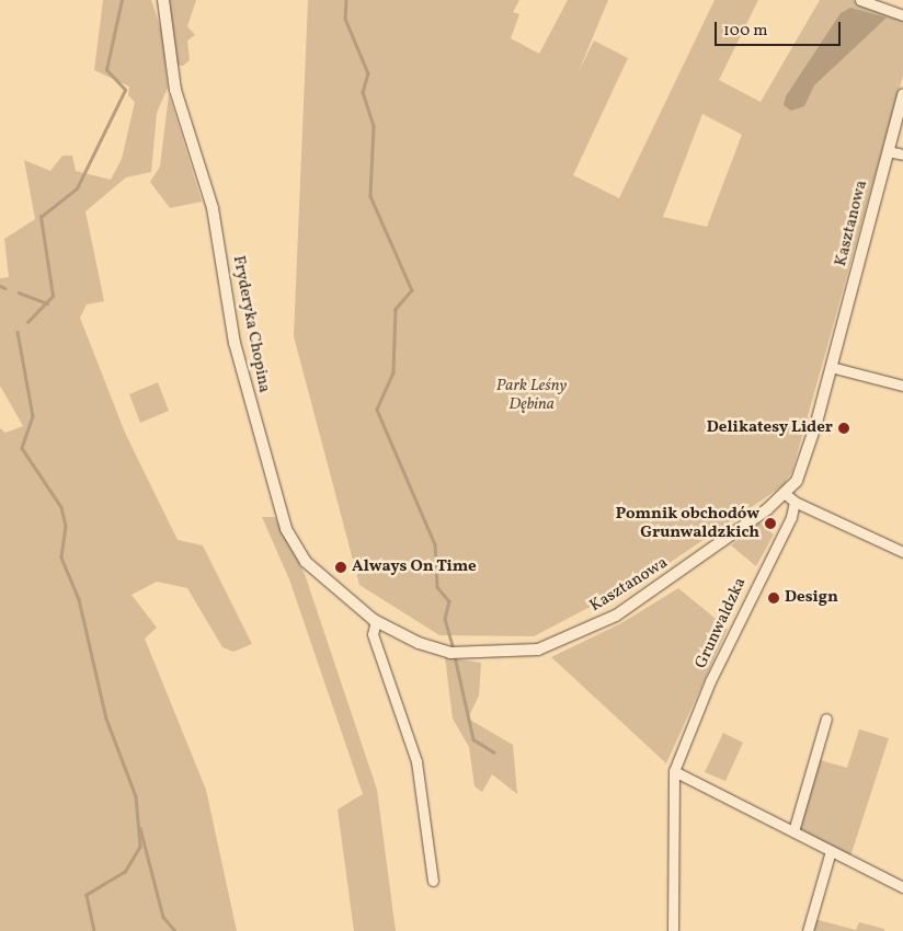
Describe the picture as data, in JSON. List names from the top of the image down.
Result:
{
  "streets": {
    "street": ["Kasztanowa", "Fryderyka Chopina", "Grunwaldzka"]
  },
  "crossings": [
    ["Kasztanowa", "Fryderyka Chopina"],
    ["Kasztanowa", "Grunwaldzka"]
  ],
  "parks": ["Park Leśny Dębina"],
  "places": [
    "Delikatesy Lider",
    "Pomnik obchodów Grunwaldzkich",
    "Always On Time",
    "Design"
  ],
  "scale_bar": "100 m"
}
